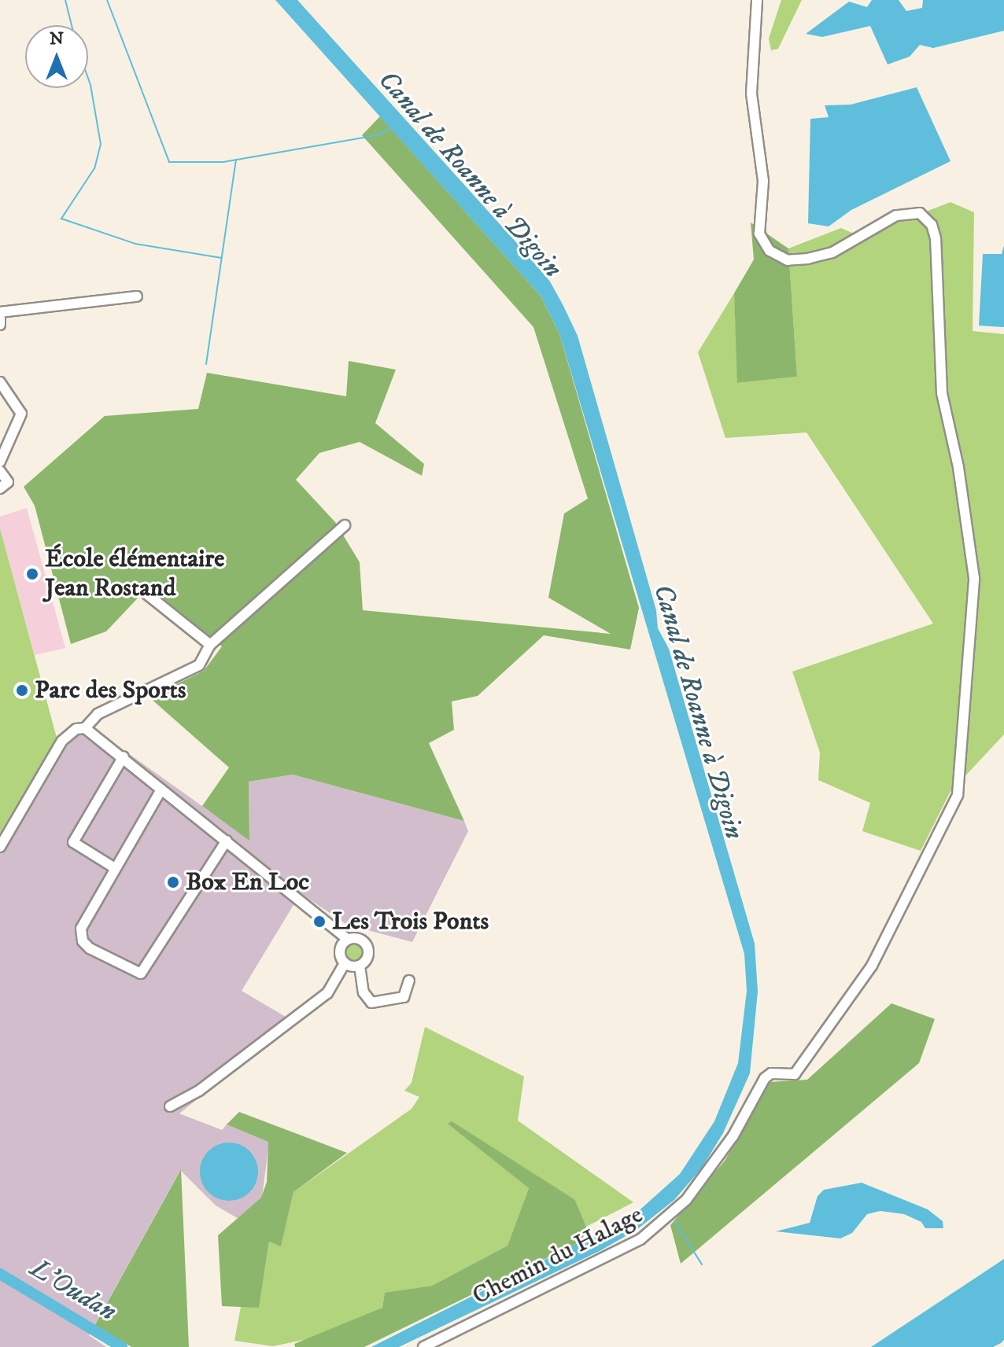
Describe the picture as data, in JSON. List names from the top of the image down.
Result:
{
  "streets": {
    "street": ["Chemin du Halage"]
  },
  "water": ["Canal de Roanne à Digoin", "L'Oudan"],
  "places": [
    "École élémentaire Jean Rostand",
    "Parc des Sports",
    "Box En Loc",
    "Les Trois Ponts"
  ],
  "north": "top"
}
